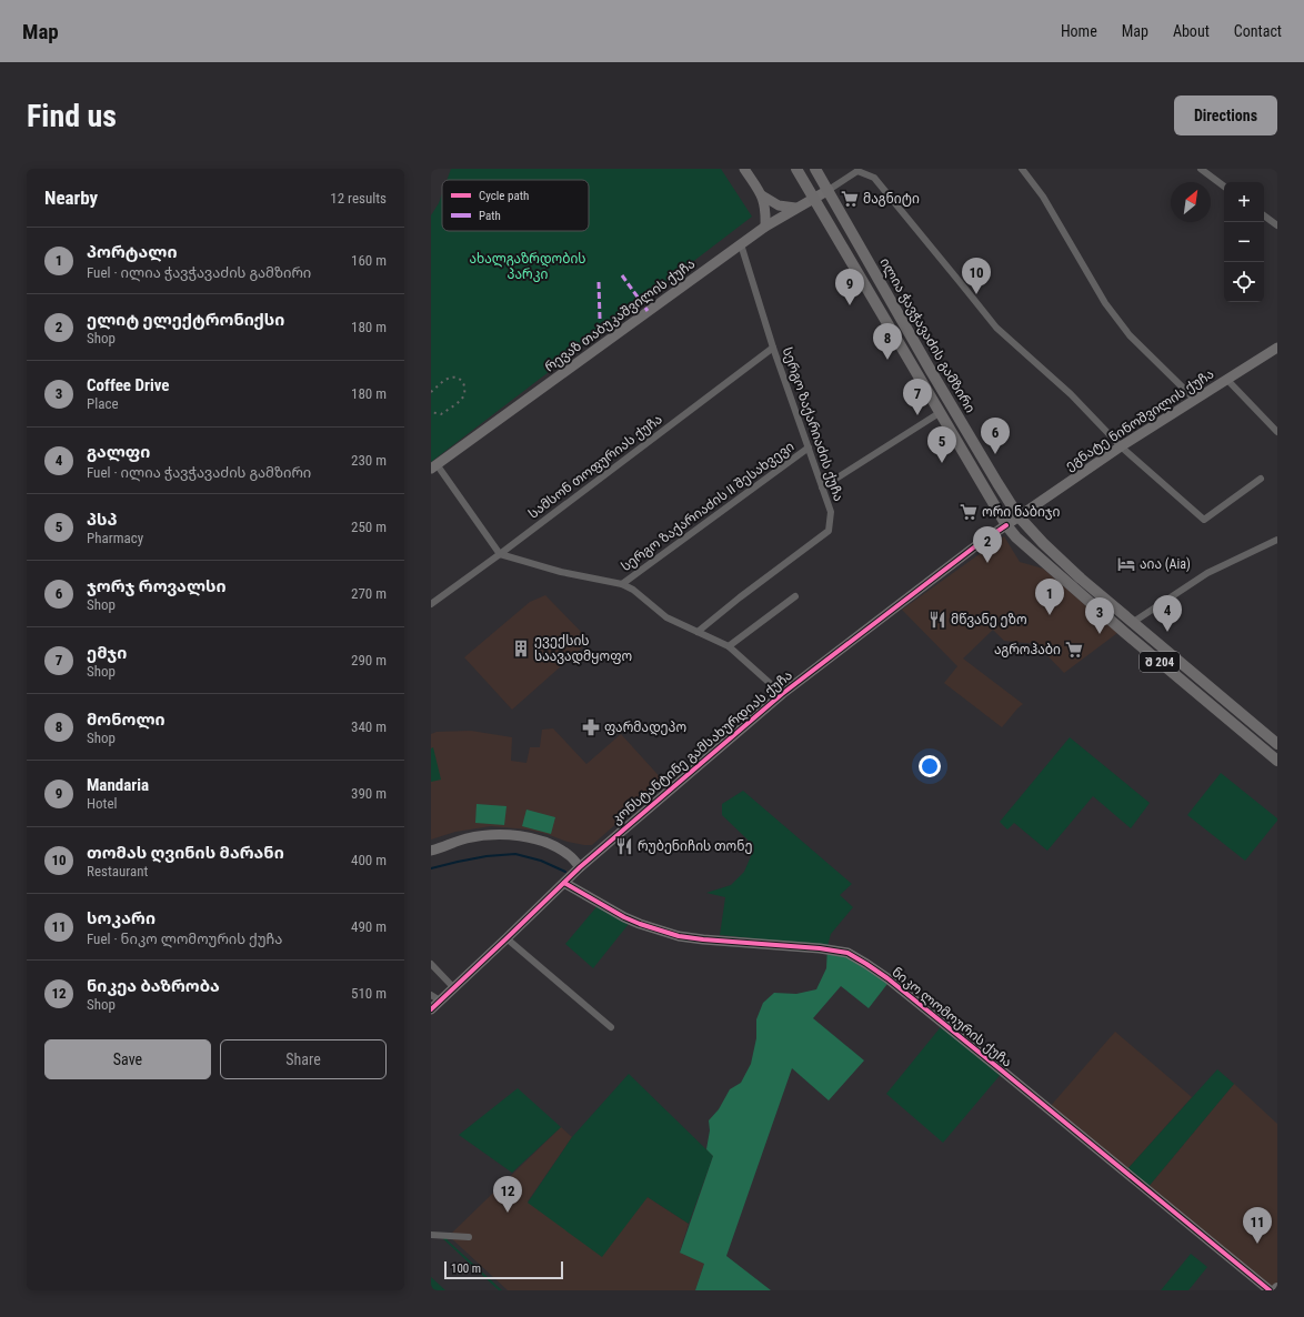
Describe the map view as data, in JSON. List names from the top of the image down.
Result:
{
  "streets": {
    "main road": ["ილია ჭავჭავაძის გამზირი", "შ 204"],
    "street": [
      "რევაზ თაბუკაშვილის ქუჩა",
      "ეგნატე ნინოშვილის ქუჩა",
      "სერგო ზაქარიაძის ქუჩა",
      "სამსონ თოფურიას ქუჩა",
      "სერგო ზაქარიაძის II შესახვევი",
      "კონსტანტინე გამსახურდიას ქუჩა",
      "ნიკო ლომოურის ქუჩა"
    ]
  },
  "crossings": [
    ["რევაზ თაბუკაშვილის ქუჩა", "ილია ჭავჭავაძის გამზირი"],
    ["რევაზ თაბუკაშვილის ქუჩა", "სერგო ზაქარიაძის ქუჩა"],
    ["ილია ჭავჭავაძის გამზირი", "ეგნატე ნინოშვილის ქუჩა"],
    ["ილია ჭავჭავაძის გამზირი", "კონსტანტინე გამსახურდიას ქუჩა"],
    ["ეგნატე ნინოშვილის ქუჩა", "კონსტანტინე გამსახურდიას ქუჩა"],
    ["სერგო ზაქარიაძის ქუჩა", "სამსონ თოფურიას ქუჩა"],
    ["სერგო ზაქარიაძის ქუჩა", "სერგო ზაქარიაძის II შესახვევი"],
    ["კონსტანტინე გამსახურდიას ქუჩა", "ნიკო ლომოურის ქუჩა"]
  ],
  "parks": ["ახალგაზრდობის პარკი"],
  "places": {
    "supermarket": ["მაგნიტი", "ორი ნაბიჯი", "აგროჰაბი"],
    "hotel": ["აია (Aia)"],
    "restaurant": ["მწვანე ეზო", "რუბენიჩის თონე"],
    "building": ["ევექსის საავადმყოფო"],
    "pharmacy": ["ფარმადეპო"]
  },
  "legend": ["Cycle path", "Path"],
  "scale_bar": "100 m",
  "north": "top right",
  "page": {
    "header": "Map",
    "nav": [
      "Home",
      "Map",
      "About",
      "Contact"
    ],
    "buttons": [
      "Directions",
      ["Save", "Share"]
    ],
    "title": "Find us",
    "heading": ["Nearby", "12 results"],
    "map_buttons": ["+", "−"],
    "list": [
      {
        "mark": "1",
        "name": "პორტალი",
        "note": "Fuel · ილია ჭავჭავაძის გამზირი",
        "value": "160 m"
      },
      {
        "mark": "2",
        "name": "ელიტ ელექტრონიქსი",
        "note": "Shop",
        "value": "180 m"
      },
      {
        "mark": "3",
        "name": "Coffee Drive",
        "note": "Place",
        "value": "180 m"
      },
      {
        "mark": "4",
        "name": "გალფი",
        "note": "Fuel · ილია ჭავჭავაძის გამზირი",
        "value": "230 m"
      },
      {
        "mark": "5",
        "name": "პსპ",
        "note": "Pharmacy",
        "value": "250 m"
      },
      {
        "mark": "6",
        "name": "ჯორჯ როვალსი",
        "note": "Shop",
        "value": "270 m"
      },
      {
        "mark": "7",
        "name": "ემჯი",
        "note": "Shop",
        "value": "290 m"
      },
      {
        "mark": "8",
        "name": "მონოლი",
        "note": "Shop",
        "value": "340 m"
      },
      {
        "mark": "9",
        "name": "Mandaria",
        "note": "Hotel",
        "value": "390 m"
      },
      {
        "mark": "10",
        "name": "თომას ღვინის მარანი",
        "note": "Restaurant",
        "value": "400 m"
      },
      {
        "mark": "11",
        "name": "სოკარი",
        "note": "Fuel · ნიკო ლომოურის ქუჩა",
        "value": "490 m"
      },
      {
        "mark": "12",
        "name": "ნიკეა ბაზრობა",
        "note": "Shop",
        "value": "510 m"
      }
    ],
    "pins": [
      "10",
      "9",
      "8",
      "7",
      "6",
      "5",
      "2",
      "1",
      "4",
      "3",
      "12",
      "11"
    ],
    "scale": "100 m"
  }
}
